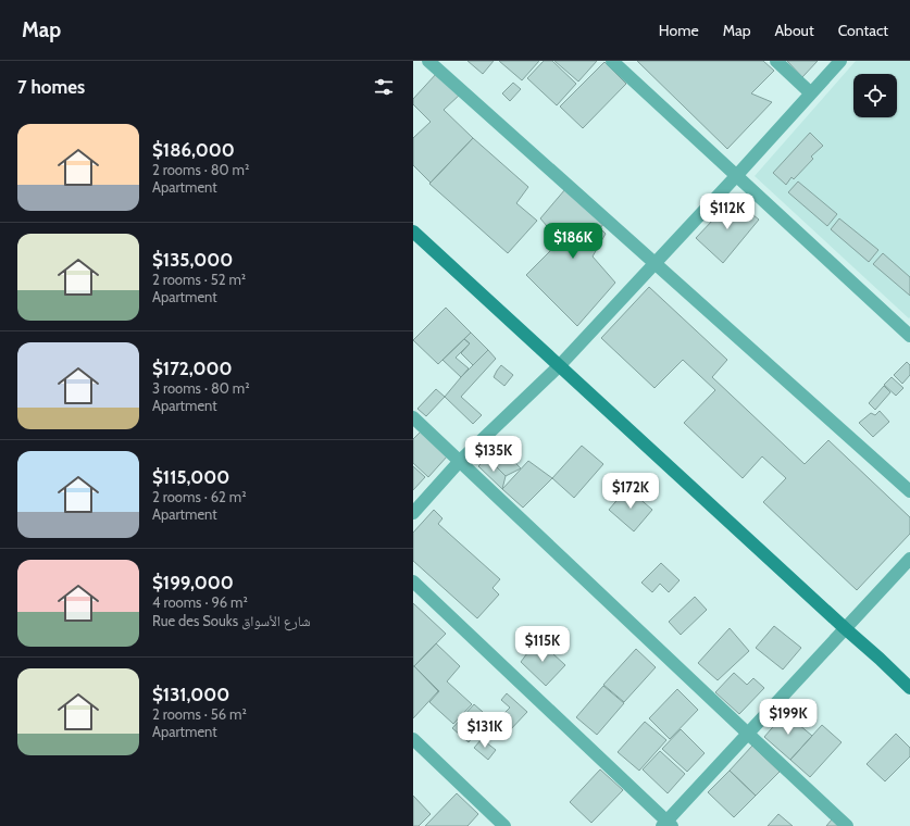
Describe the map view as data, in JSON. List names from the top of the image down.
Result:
{
  "page": {
    "header": "Map",
    "nav": [
      "Home",
      "Map",
      "About",
      "Contact"
    ],
    "heading": "7 homes",
    "list": [
      {
        "name": "$186,000",
        "note": "2 rooms · 80 m² · Apartment"
      },
      {
        "name": "$135,000",
        "note": "2 rooms · 52 m² · Apartment"
      },
      {
        "name": "$172,000",
        "note": "3 rooms · 80 m² · Apartment"
      },
      {
        "name": "$115,000",
        "note": "2 rooms · 62 m² · Apartment"
      },
      {
        "name": "$199,000",
        "note": "4 rooms · 96 m² · Rue des Souks شارع الأسواق"
      },
      {
        "name": "$131,000",
        "note": "2 rooms · 56 m² · Apartment"
      }
    ],
    "price": [
      "$112K",
      "$186K",
      "$135K",
      "$172K",
      "$115K",
      "$199K",
      "$131K"
    ]
  }
}
